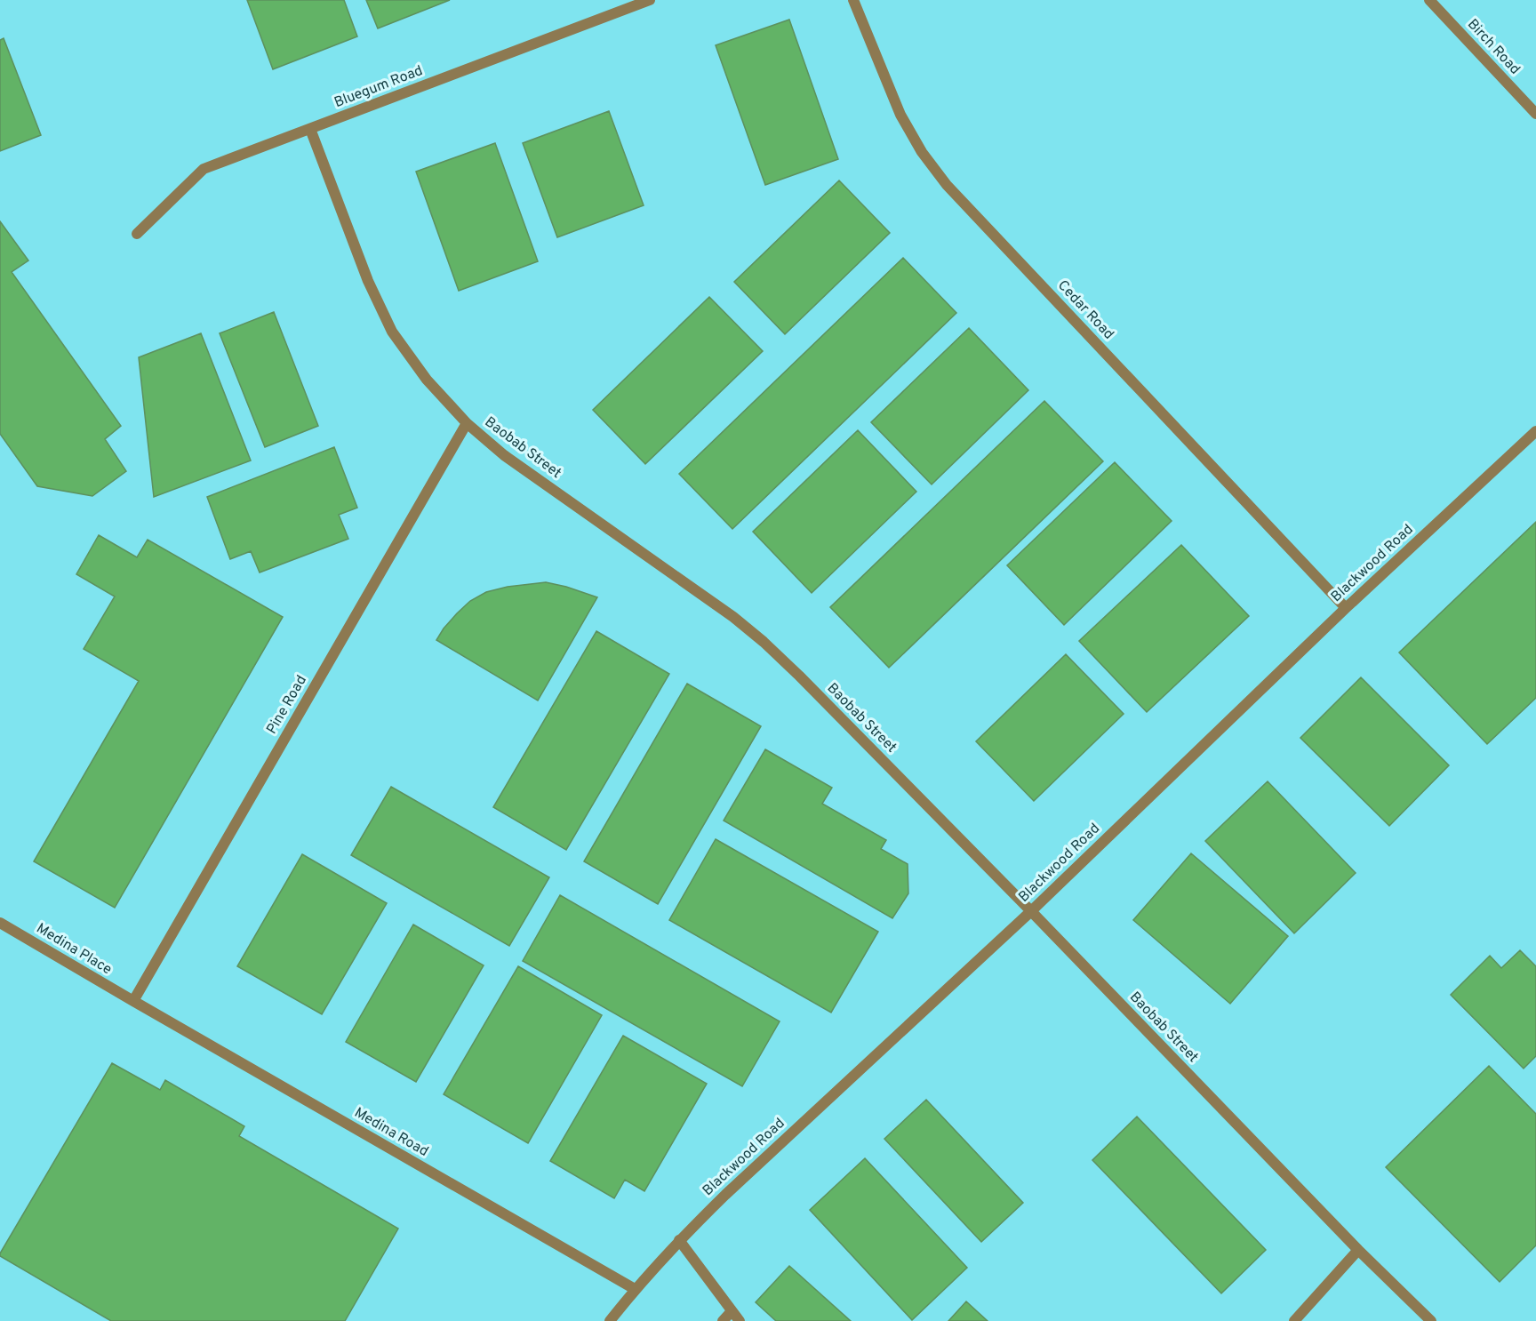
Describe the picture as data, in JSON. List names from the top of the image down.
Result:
{
  "streets": {
    "street": [
      "Birch Road",
      "Bluegum Road",
      "Cedar Road",
      "Baobab Street",
      "Blackwood Road",
      "Pine Road",
      "Medina Place",
      "Medina Road"
    ]
  },
  "crossings": [
    ["Bluegum Road", "Baobab Street"],
    ["Cedar Road", "Blackwood Road"],
    ["Baobab Street", "Blackwood Road"],
    ["Baobab Street", "Pine Road"],
    ["Blackwood Road", "Medina Road"],
    ["Pine Road", "Medina Place"],
    ["Pine Road", "Medina Road"],
    ["Medina Place", "Medina Road"]
  ]
}
